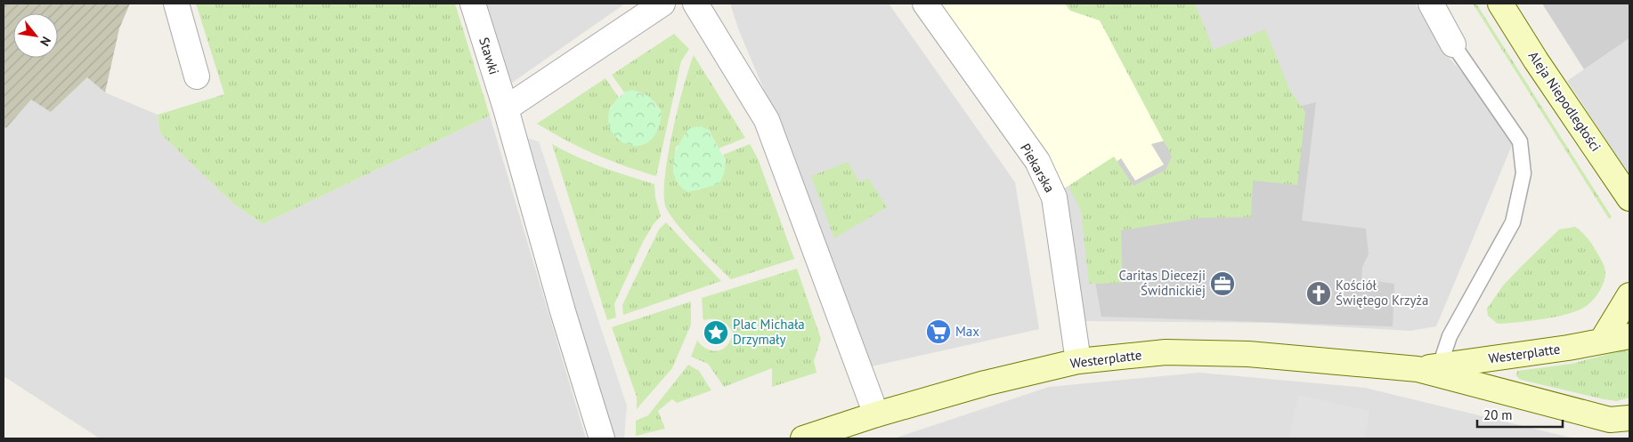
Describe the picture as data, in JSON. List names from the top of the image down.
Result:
{
  "streets": {
    "street": [
      "Stawki",
      "Aleja Niepodległości",
      "Piekarska",
      "Westerplatte"
    ]
  },
  "crossings": [
    ["Piekarska", "Westerplatte"]
  ],
  "places": {
    "office": ["Caritas Diecezji Świdnickiej"],
    "church": ["Kościół Świętego Krzyża"],
    "supermarket": ["Max"],
    "place": ["Plac Michała Drzymały"]
  },
  "scale_bar": "20 m",
  "north": "bottom right"
}
